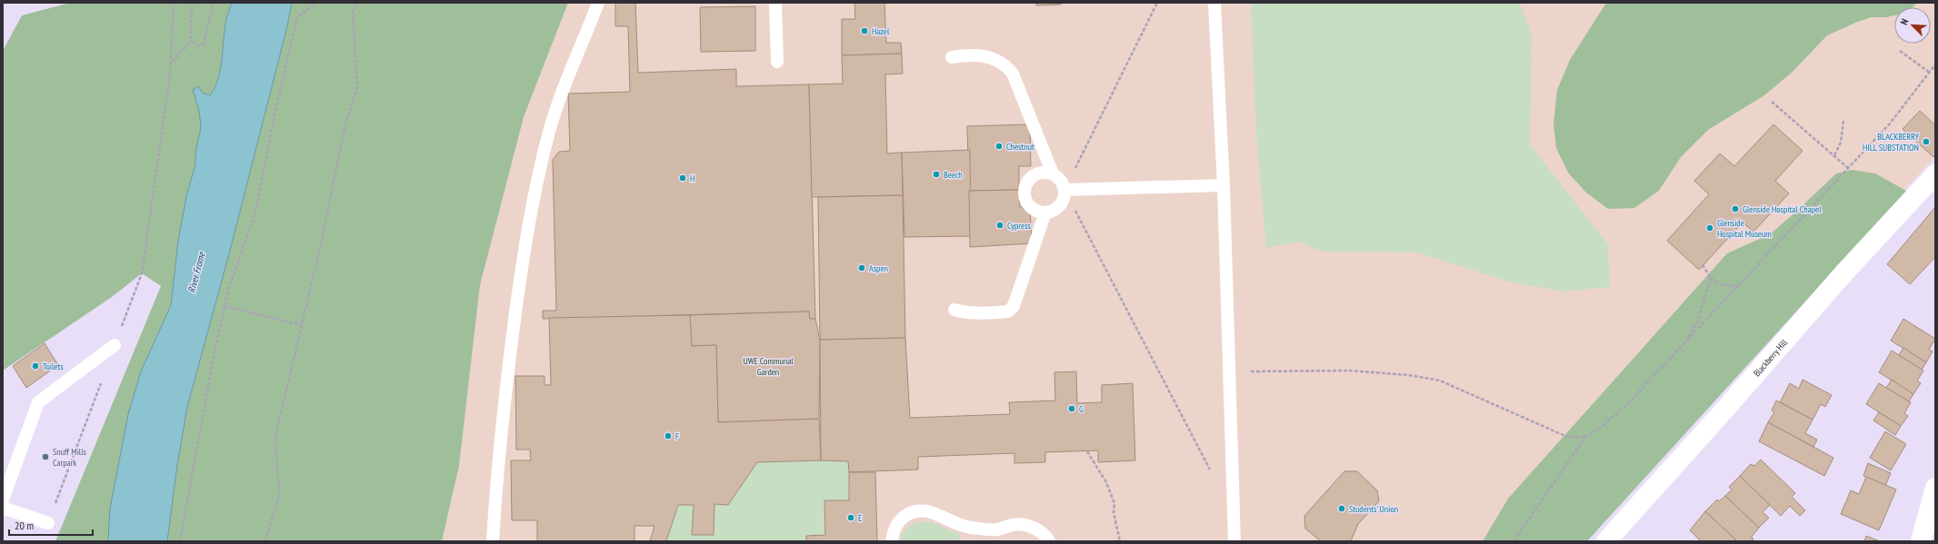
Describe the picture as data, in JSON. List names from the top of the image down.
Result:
{
  "streets": {
    "street": ["Blackberry Hill"]
  },
  "water": ["River Frome"],
  "parks": ["UWE Communal Garden"],
  "places": [
    "Hazel",
    "BLACKBERRY HILL SUBSTATION",
    "Chestnut",
    "Beech",
    "H",
    "Glenside Hospital Chapel",
    "Cypress",
    "Glenside Hospital Museum",
    "Aspen",
    "Toilets",
    "G",
    "F",
    "Snuff Mills Carpark",
    "Students' Union",
    "E"
  ],
  "scale_bar": "20 m",
  "north": "top left"
}
